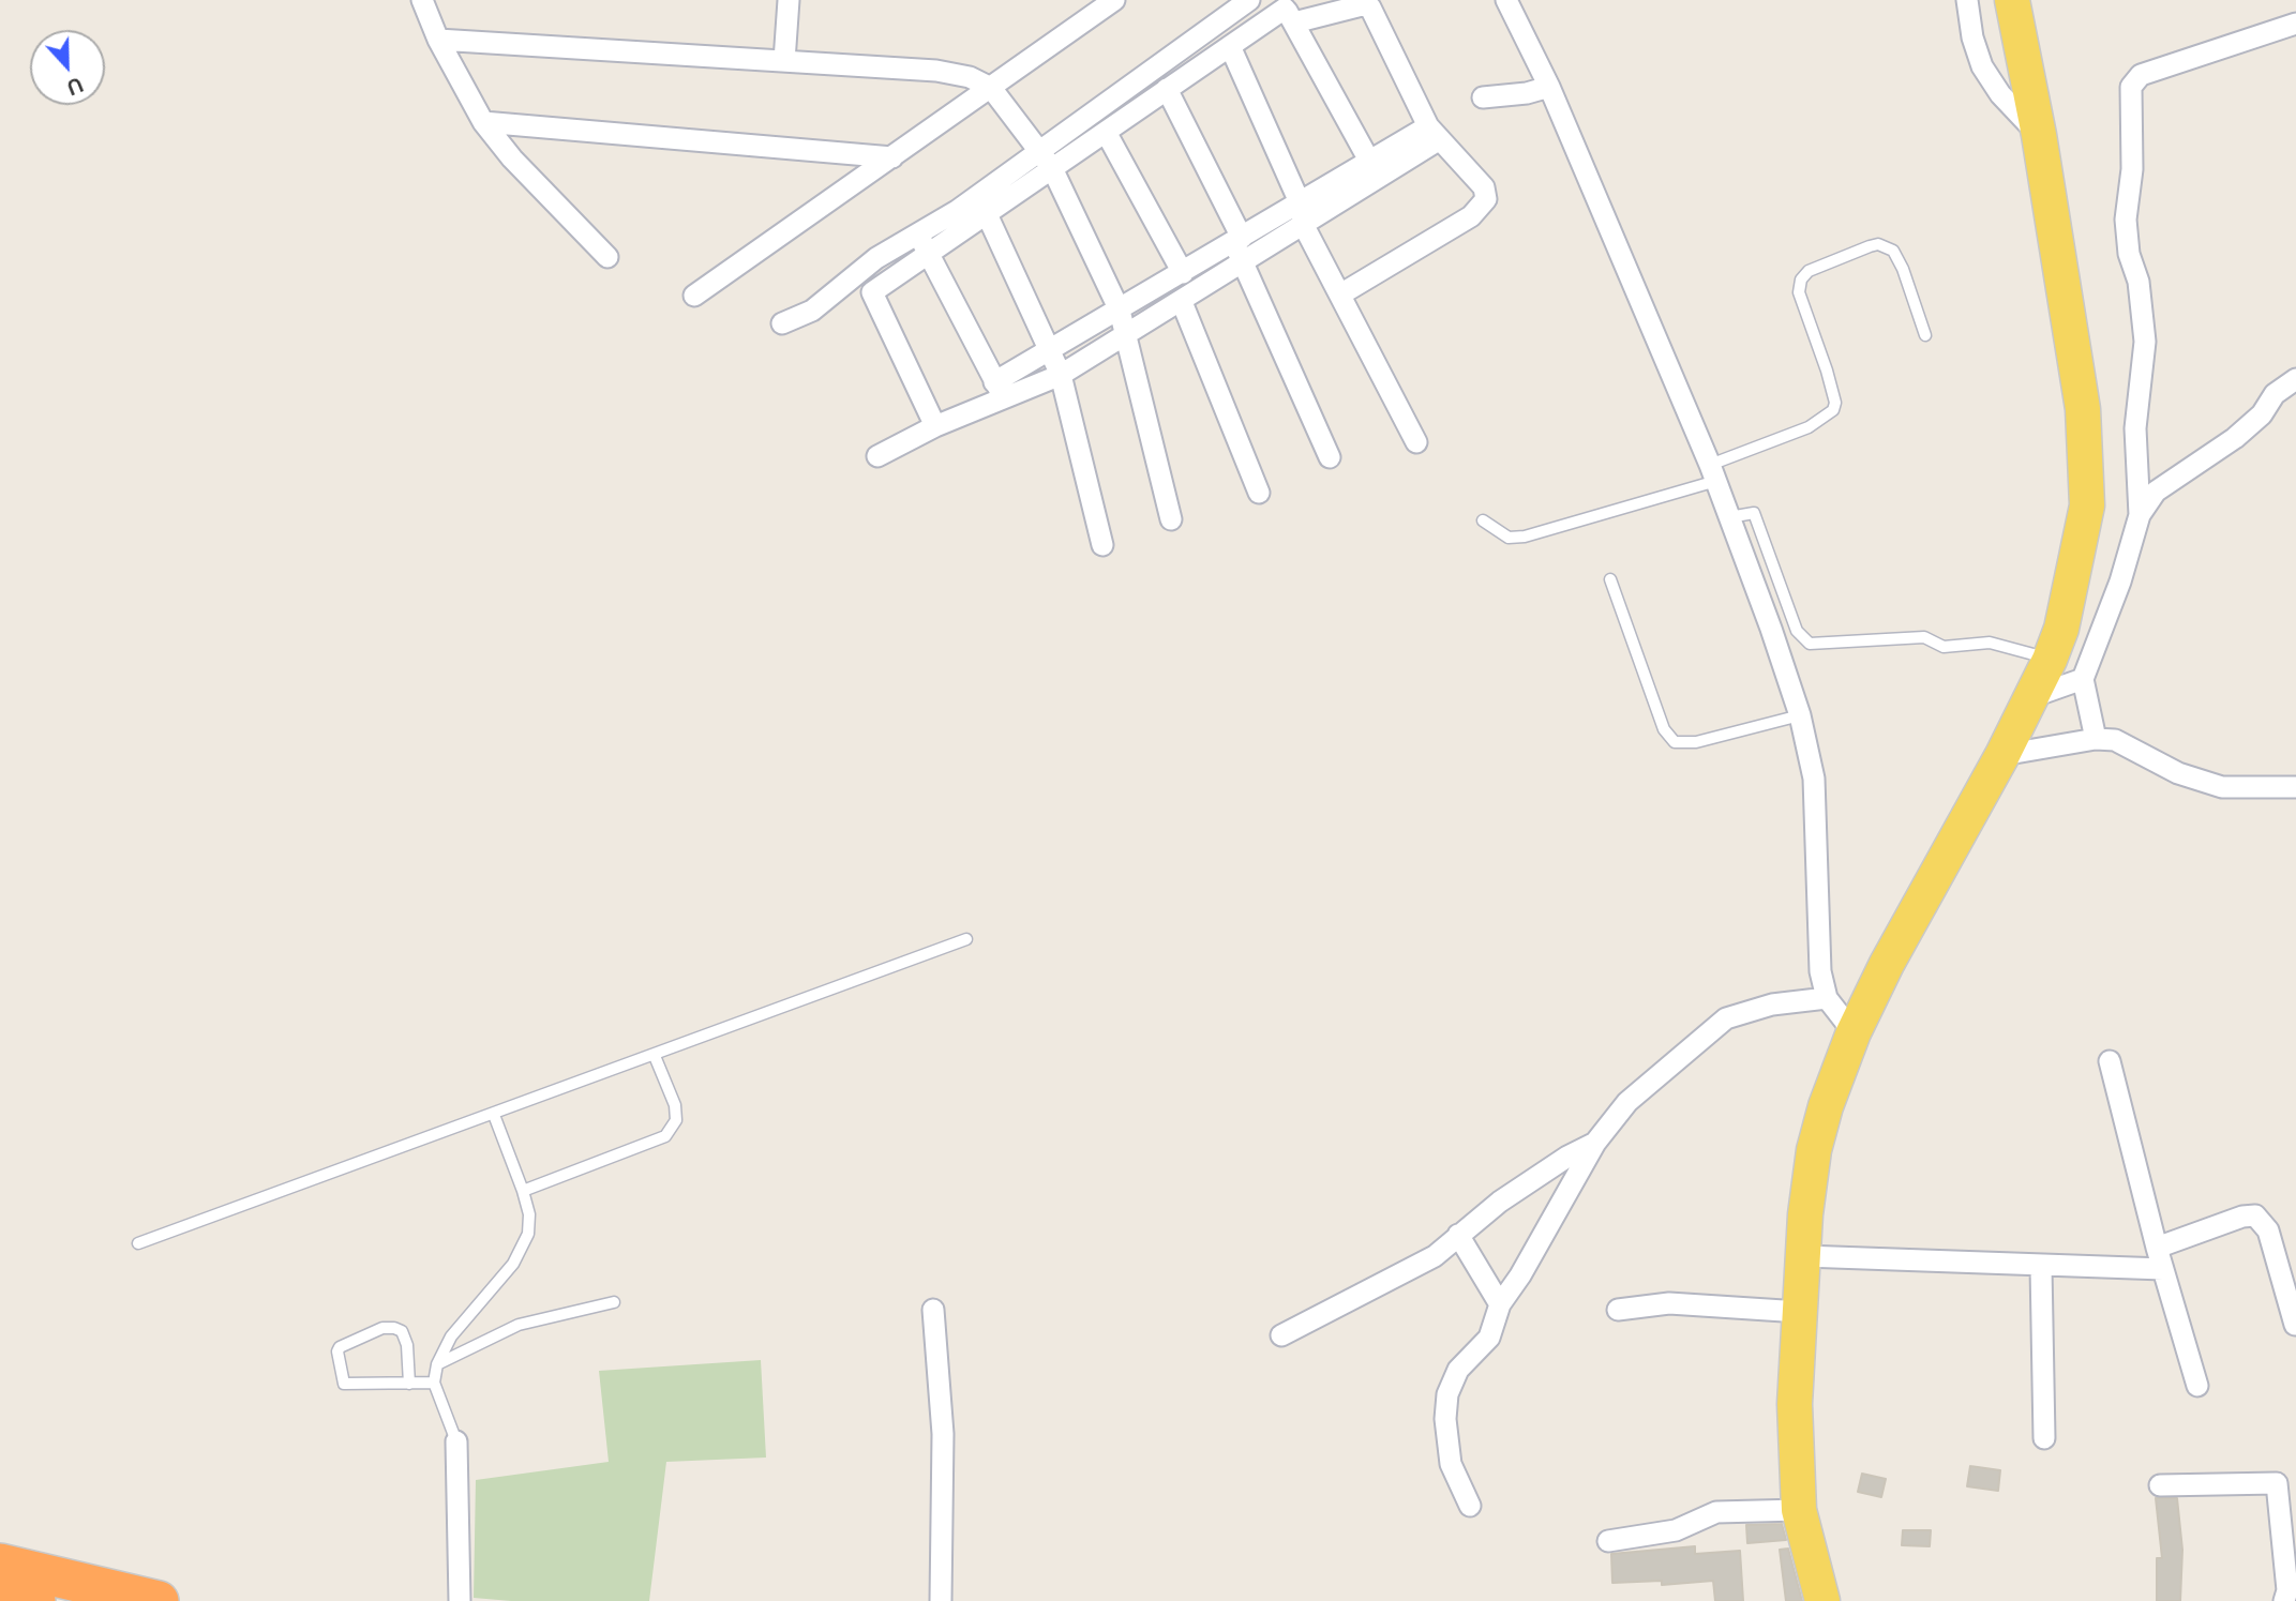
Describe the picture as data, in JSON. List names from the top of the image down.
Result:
{
  "north": "bottom"
}
